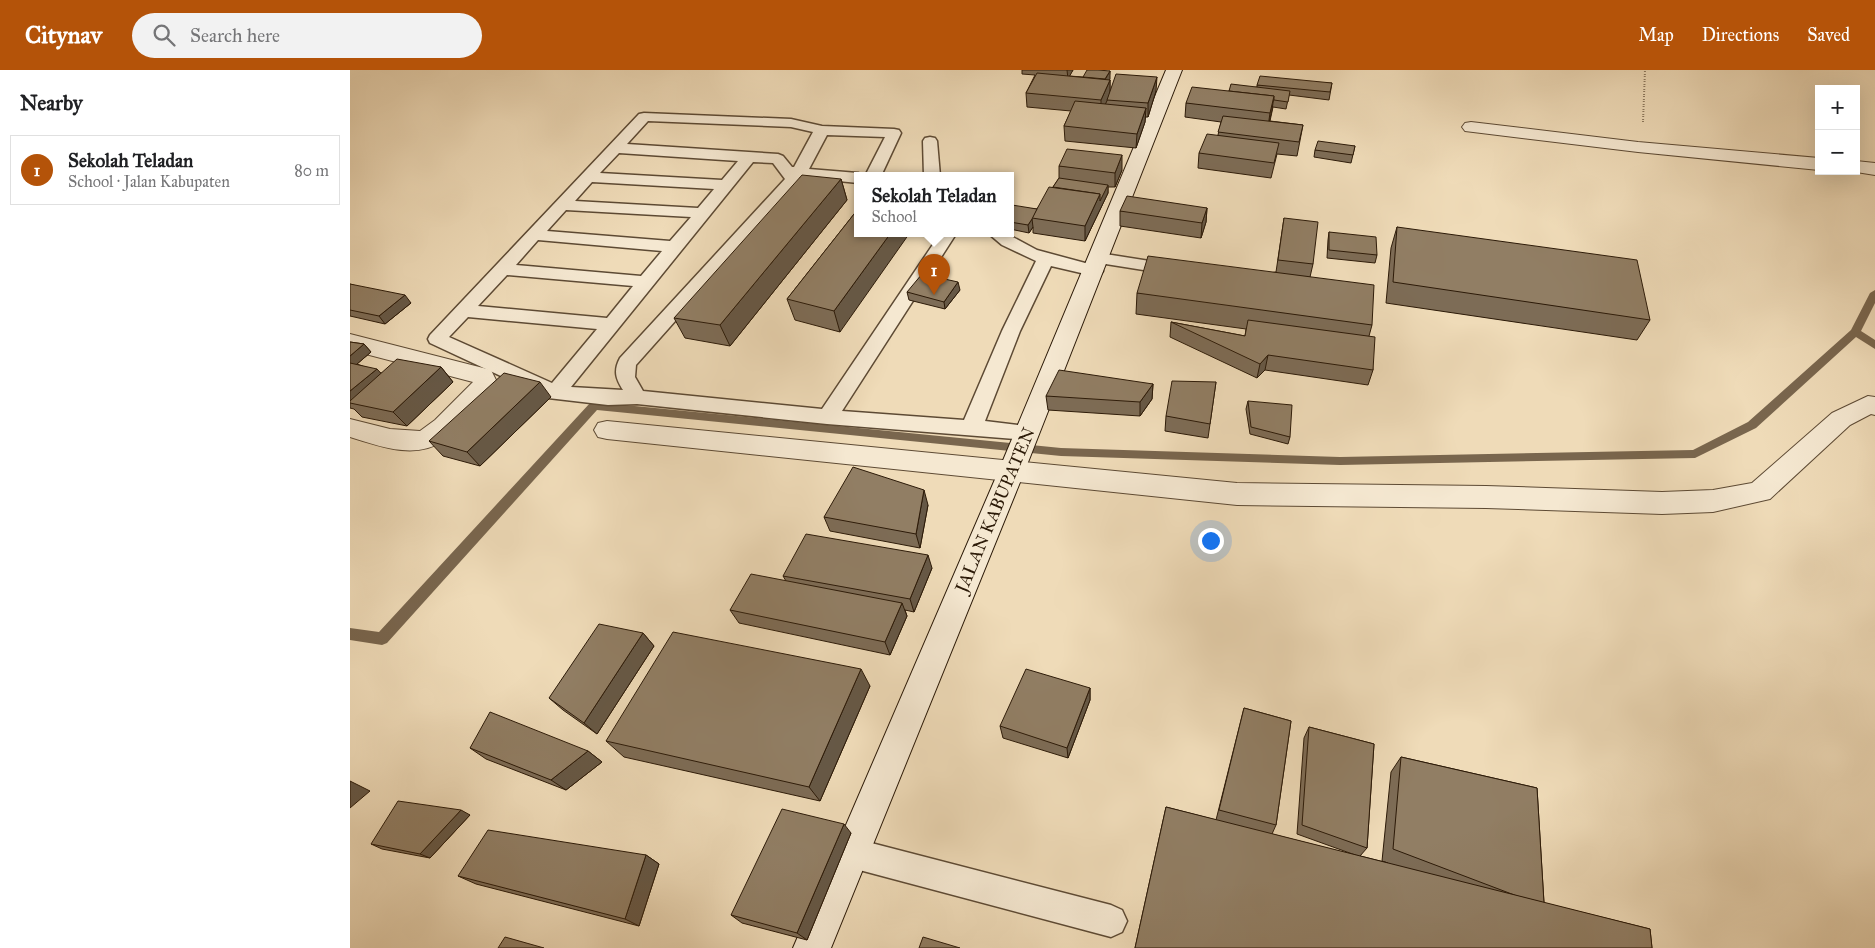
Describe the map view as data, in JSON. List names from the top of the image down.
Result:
{
  "streets": {
    "street": ["JALAN KABUPATEN"]
  },
  "page": {
    "header": "Citynav",
    "search": "Search here",
    "nav": ["Map", "Directions", "Saved"],
    "heading": "Nearby",
    "map_buttons": ["+", "−"],
    "list": [
      {
        "mark": "1",
        "name": "Sekolah Teladan",
        "note": "School · Jalan Kabupaten",
        "value": "80 m"
      }
    ],
    "popup": ["Sekolah Teladan", "School"],
    "pins": "1"
  }
}
